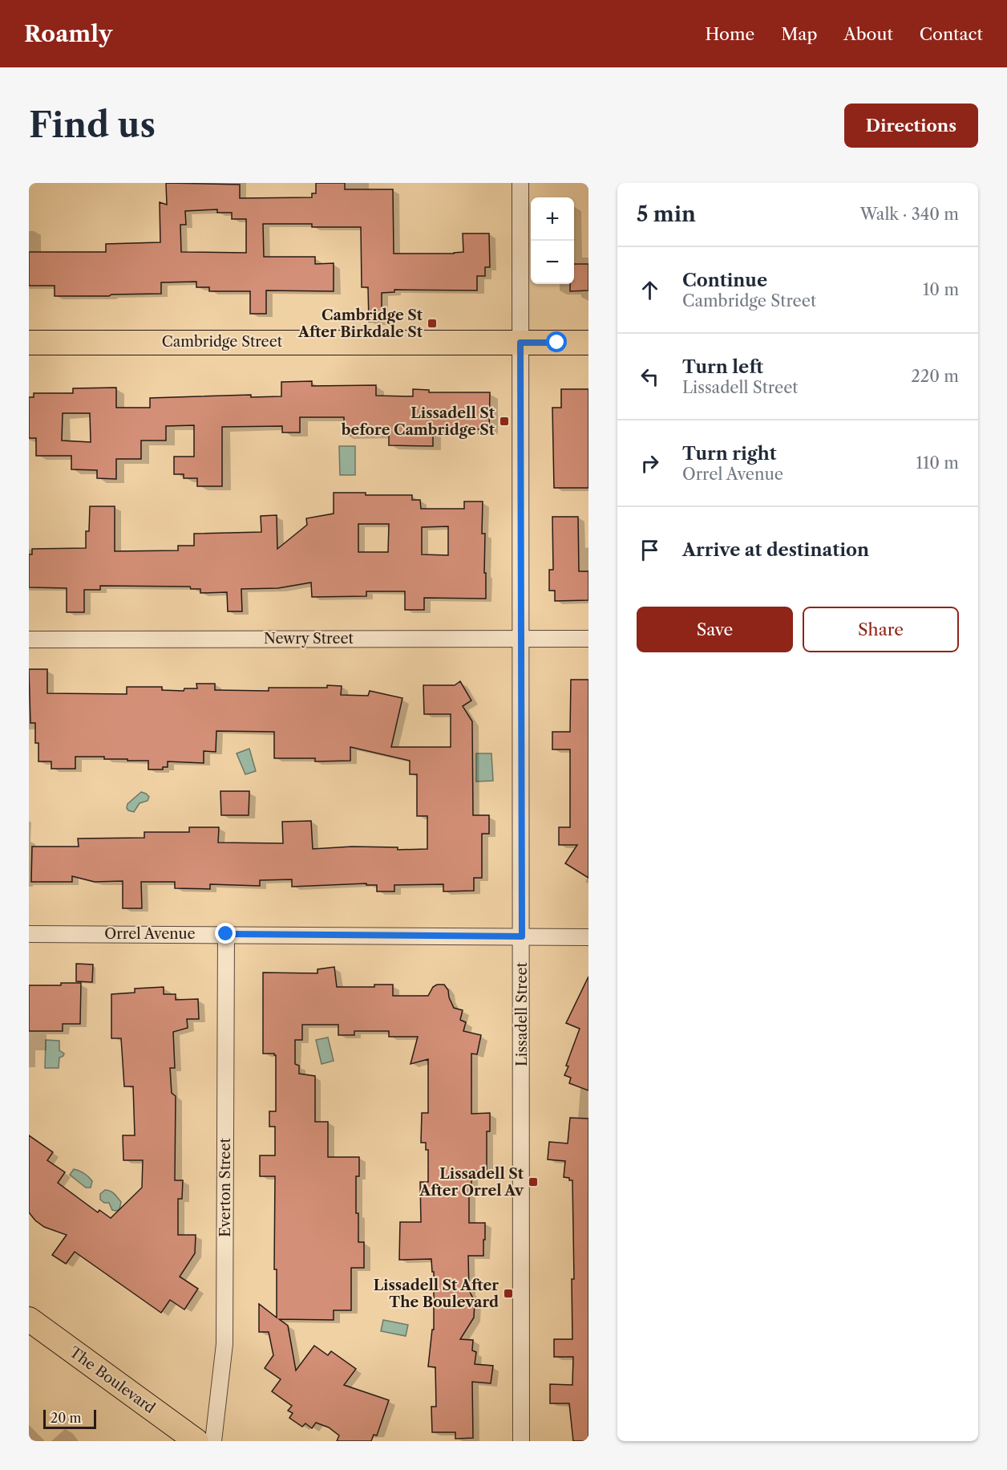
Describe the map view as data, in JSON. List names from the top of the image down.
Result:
{
  "streets": {
    "main road": ["Cambridge Street", "The Boulevard"],
    "street": [
      "Newry Street",
      "Orrel Avenue",
      "Lissadell Street",
      "Everton Street"
    ]
  },
  "crossings": [
    ["Cambridge Street", "Lissadell Street"],
    ["Newry Street", "Lissadell Street"],
    ["Orrel Avenue", "Lissadell Street"],
    ["Orrel Avenue", "Everton Street"]
  ],
  "places": {
    "transit": [
      "Cambridge St After Birkdale St",
      "Lissadell St before Cambridge St",
      "Lissadell St After Orrel Av",
      "Lissadell St After The Boulevard"
    ]
  },
  "scale_bar": "20 m",
  "page": {
    "header": "Roamly",
    "nav": [
      "Home",
      "Map",
      "About",
      "Contact"
    ],
    "buttons": [
      "Directions",
      ["Save", "Share"]
    ],
    "title": "Find us",
    "heading": ["5 min", "Walk · 340 m"],
    "map_buttons": ["+", "−"],
    "list": [
      ["Continue", "Cambridge Street", "10 m"],
      ["Turn left", "Lissadell Street", "220 m"],
      ["Turn right", "Orrel Avenue", "110 m"],
      "Arrive at destination"
    ],
    "scale": "20 m"
  }
}
